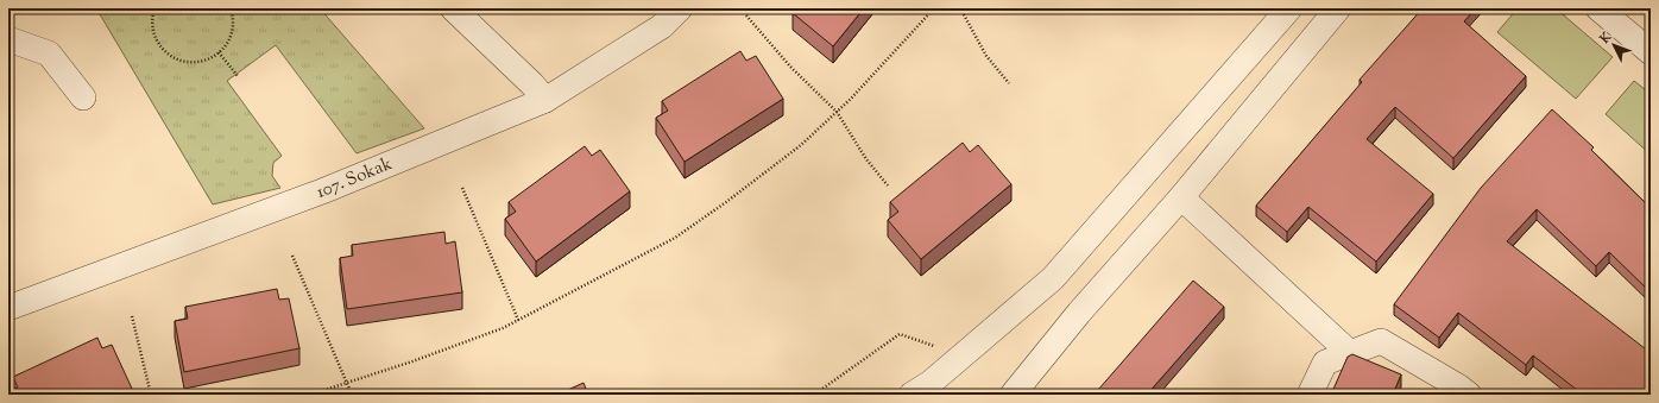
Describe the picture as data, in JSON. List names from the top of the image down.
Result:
{
  "streets": {
    "street": ["107. Sokak"]
  },
  "north": "top left"
}
